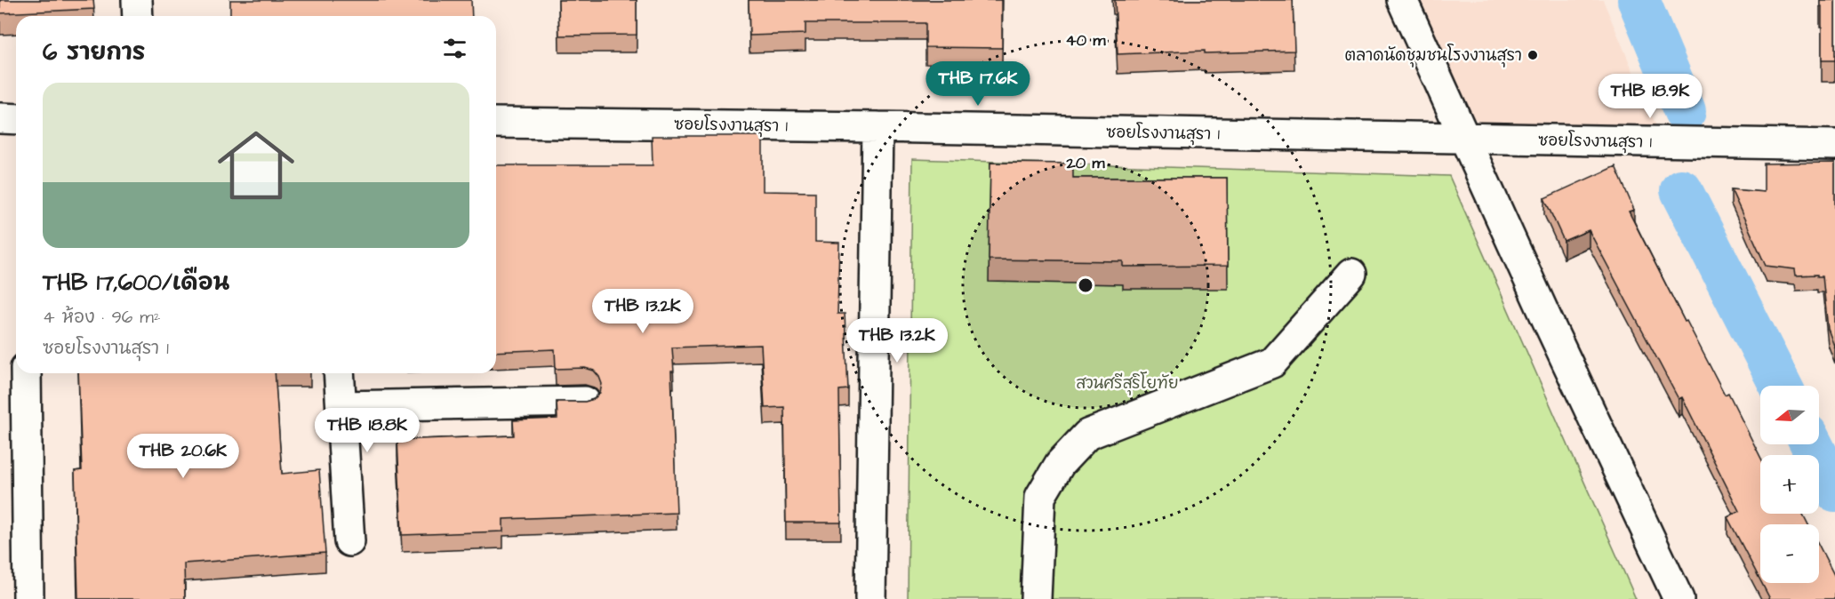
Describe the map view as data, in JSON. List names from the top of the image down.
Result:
{
  "streets": {
    "street": ["ซอยโรงงานสุรา 1"]
  },
  "parks": ["สวนศรีสุริโยทัย"],
  "places": ["ตลาดนัดชุมชนโรงงานสุรา"],
  "north": "left",
  "page": {
    "heading": "6 รายการ",
    "price": [
      "THB 17.6K",
      "THB 18.9K",
      "THB 13.2K",
      "THB 13.2K",
      "THB 18.8K",
      "THB 20.6K"
    ],
    "list": [
      {
        "name": "THB 17,600/เดือน",
        "note": "4 ห้อง · 96 m² · ซอยโรงงานสุรา 1"
      }
    ],
    "map_buttons": ["+", "−"]
  },
  "rings": ["40 m", "20 m"]
}
